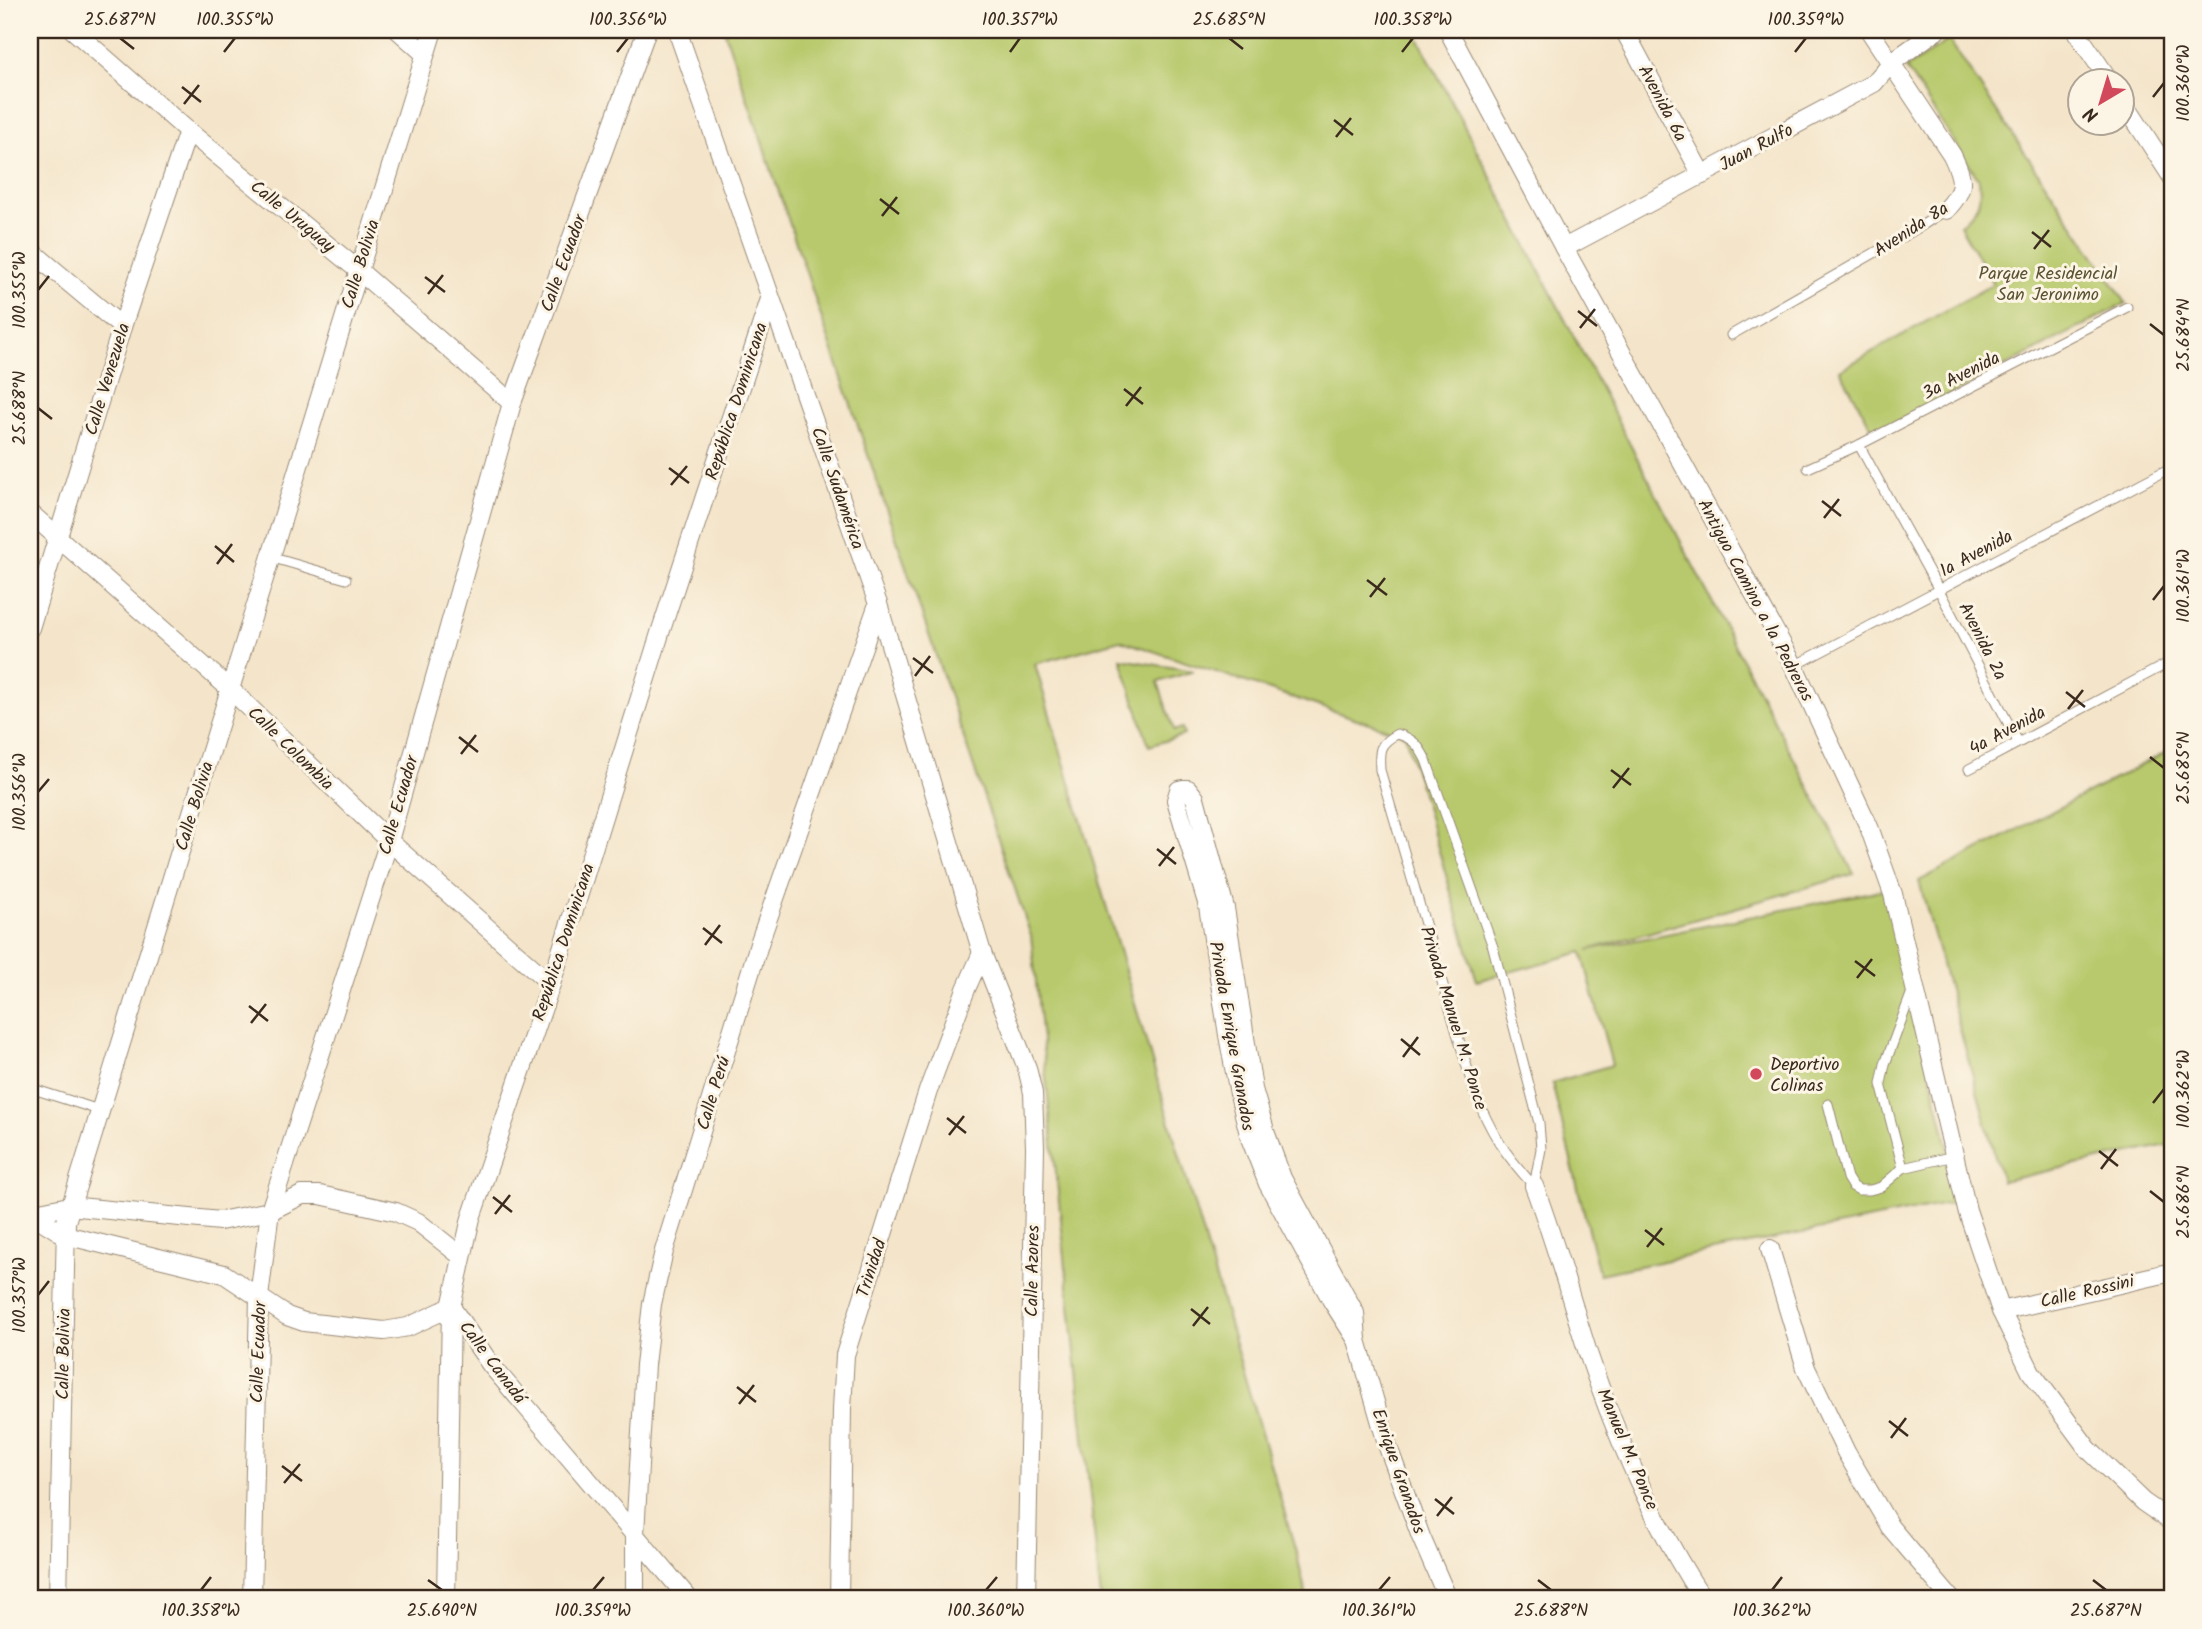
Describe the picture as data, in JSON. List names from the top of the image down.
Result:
{
  "streets": {
    "street": [
      "Avenida 6a",
      "Juan Rulfo",
      "Calle Uruguay",
      "Avenida 8a",
      "Calle Ecuador",
      "Calle Bolivia",
      "Calle Venezuela",
      "República Dominicana",
      "Calle Sudamérica",
      "Antiguo Camino a la Pedreras",
      "Calle Colombia",
      "Privada Manuel M. Ponce",
      "Privada Enrique Granados",
      "Calle Perú",
      "Trinidad",
      "Calle Azores",
      "Calle Rossini",
      "Calle Canadá",
      "Manuel M. Ponce",
      "Enrique Granados"
    ],
    "lane": [
      "3a Avenida",
      "1a Avenida",
      "Avenida 2a",
      "4a Avenida"
    ]
  },
  "crossings": [
    ["Avenida 6a", "Juan Rulfo"],
    ["Juan Rulfo", "Avenida 8a"],
    ["Juan Rulfo", "Antiguo Camino a la Pedreras"],
    ["Calle Uruguay", "Calle Ecuador"],
    ["Calle Uruguay", "Calle Bolivia"],
    ["Calle Uruguay", "Calle Venezuela"],
    ["Calle Ecuador", "República Dominicana"],
    ["Calle Ecuador", "Calle Colombia"],
    ["Calle Ecuador", "Calle Canadá"],
    ["Calle Bolivia", "Calle Colombia"],
    ["Calle Bolivia", "Calle Canadá"],
    ["3a Avenida", "Avenida 2a"],
    ["Calle Venezuela", "Calle Colombia"],
    ["República Dominicana", "Calle Sudamérica"],
    ["República Dominicana", "Calle Colombia"],
    ["República Dominicana", "Calle Canadá"],
    ["Calle Sudamérica", "Calle Perú"],
    ["Calle Sudamérica", "Trinidad"],
    ["Calle Sudamérica", "Calle Azores"],
    ["1a Avenida", "Antiguo Camino a la Pedreras"],
    ["1a Avenida", "Avenida 2a"],
    ["Antiguo Camino a la Pedreras", "Calle Rossini"],
    ["Avenida 2a", "4a Avenida"],
    ["Privada Manuel M. Ponce", "Manuel M. Ponce"],
    ["Privada Enrique Granados", "Enrique Granados"],
    ["Calle Perú", "Calle Canadá"],
    ["Trinidad", "Calle Azores"]
  ],
  "parks": ["Parque Residencial San Jeronimo"],
  "places": ["Deportivo Colinas"],
  "north": "bottom left",
  "coordinates": [
    "25.687°N",
    "100.355°W",
    "100.356°W",
    "100.357°W",
    "25.685°N",
    "100.358°W",
    "100.359°W",
    "100.360°W",
    "25.684°N",
    "25.688°N",
    "100.361°W",
    "100.362°W",
    "25.686°N",
    "25.690°N"
  ]
}
